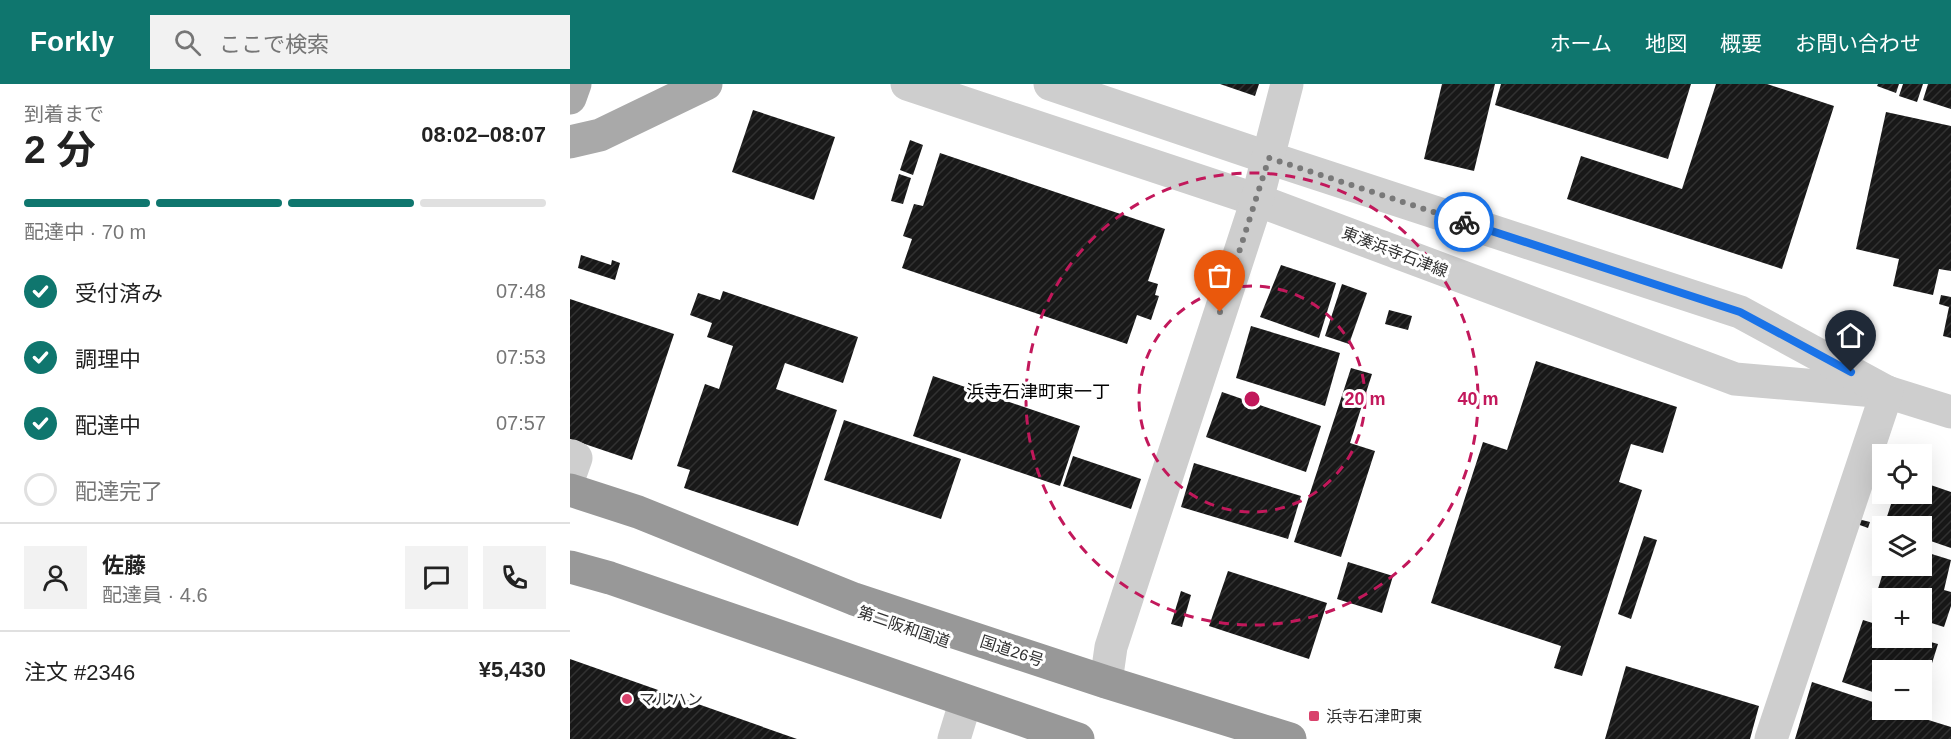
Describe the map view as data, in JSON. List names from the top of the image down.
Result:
{
  "streets": {
    "highway": ["第二阪和国道", "国道26号"],
    "street": ["東湊浜寺石津線"]
  },
  "districts": ["浜寺石津町東一丁"],
  "places": {
    "other": ["マルハン"],
    "transit": ["浜寺石津町東"]
  },
  "page": {
    "header": "Forkly",
    "search": "ここで検索",
    "nav": [
      "ホーム",
      "地図",
      "概要",
      "お問い合わせ"
    ],
    "heading": ["2 分", "到着まで", "08:02–08:07"],
    "panel": [
      "佐藤",
      "配達員 · 4.6",
      "注文 #2346",
      "¥5,430"
    ],
    "bar": "配達中 · 70 m",
    "list": [
      ["受付済み", "07:48"],
      ["調理中", "07:53"],
      ["配達中", "07:57"],
      "配達完了"
    ],
    "map_buttons": ["+", "−"]
  },
  "rings": ["20 m", "40 m"]
}
